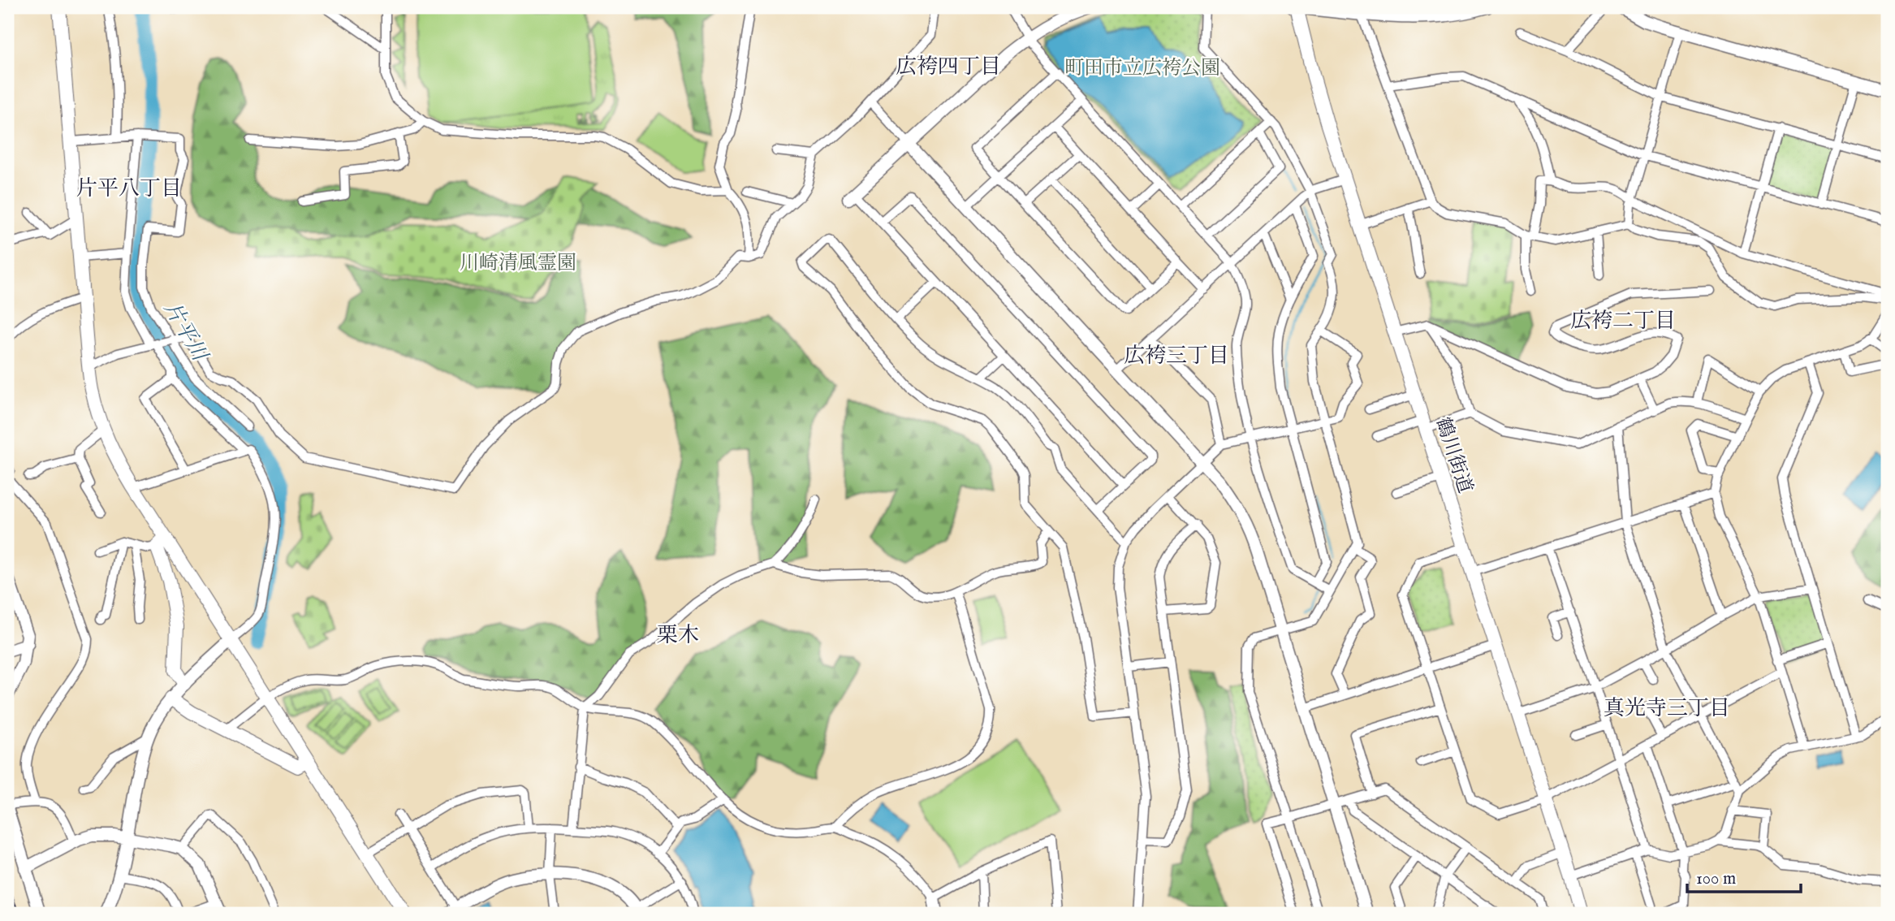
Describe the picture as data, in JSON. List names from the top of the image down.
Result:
{
  "streets": {
    "main road": ["鶴川街道"]
  },
  "districts": [
    "広袴四丁目",
    "片平八丁目",
    "広袴二丁目",
    "広袴三丁目",
    "栗木",
    "真光寺三丁目"
  ],
  "water": ["片平川"],
  "parks": ["町田市立広袴公園", "川崎清風霊園"],
  "scale_bar": "100 m"
}
